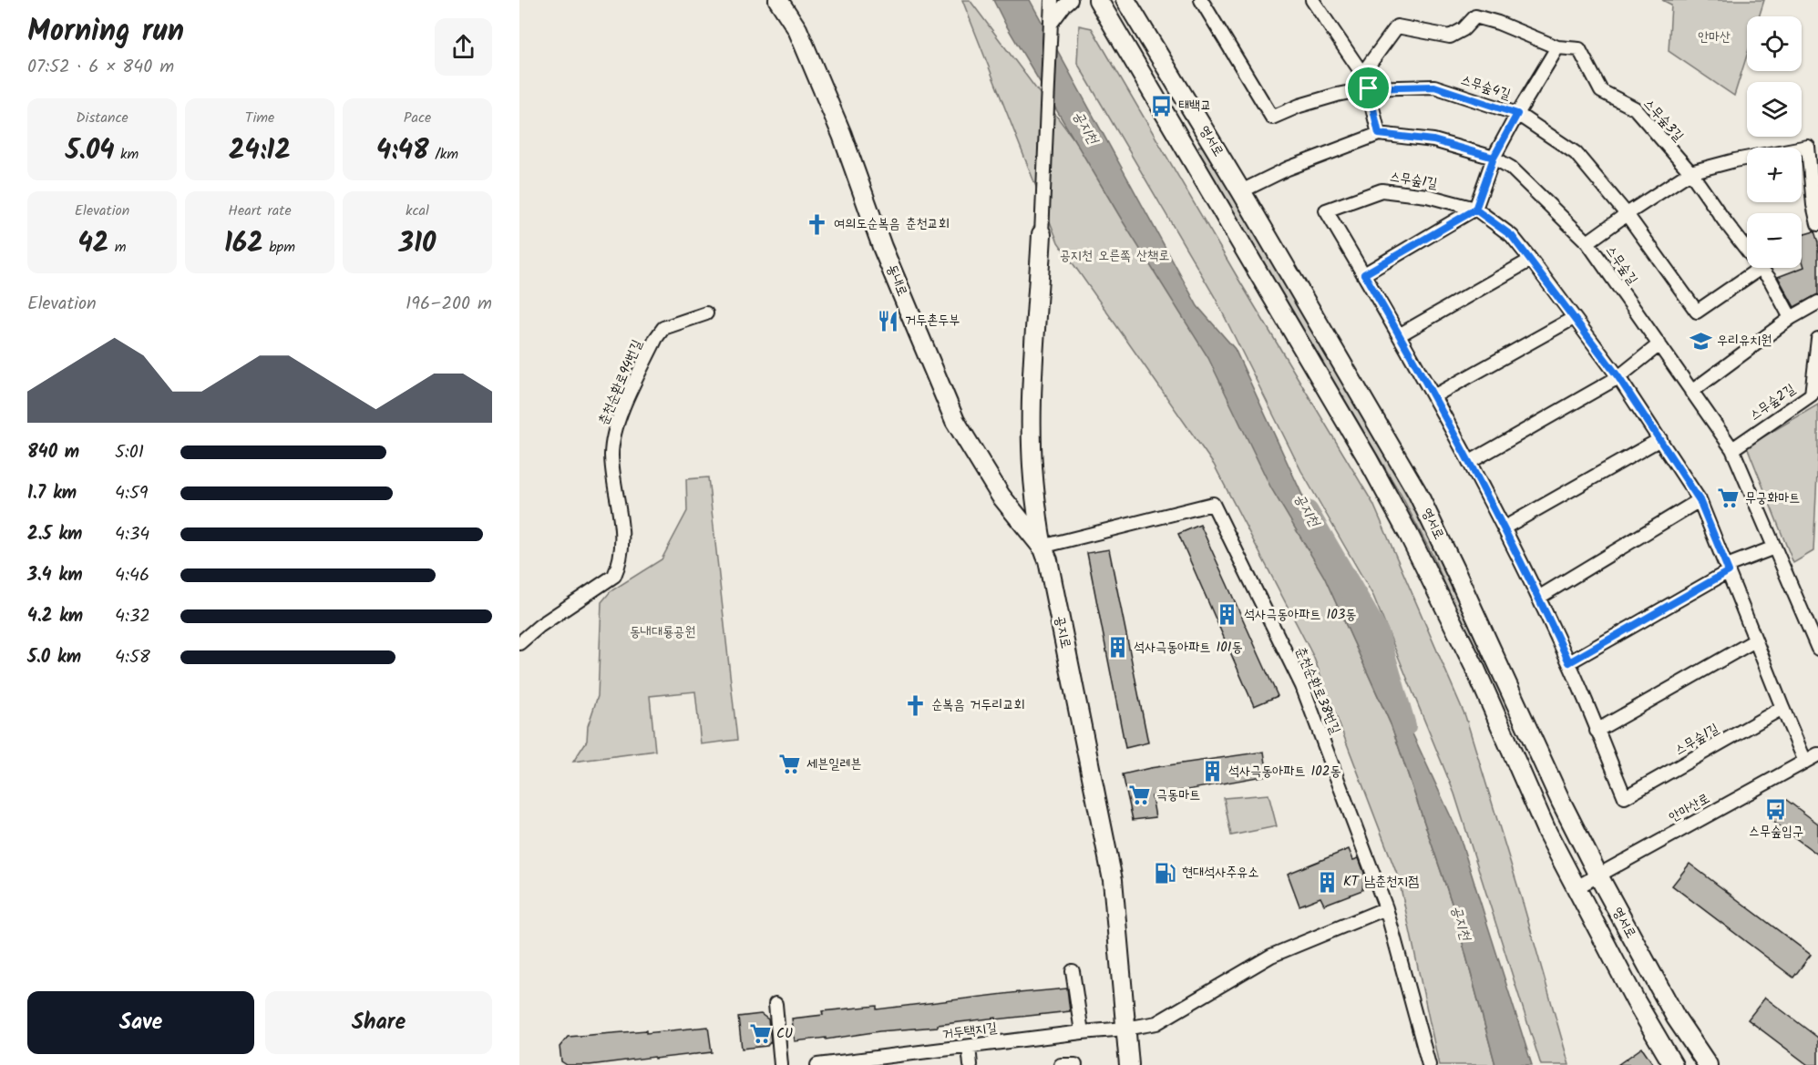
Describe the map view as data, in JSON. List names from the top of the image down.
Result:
{
  "streets": {
    "street": [
      "스무숲4길",
      "스무숲3길",
      "영서로",
      "스무숲1길",
      "스무숲길",
      "동내로",
      "춘천순환로94번길",
      "스무숲2길",
      "공지로",
      "춘천순환로38번길",
      "안마산로",
      "거두택지길"
    ]
  },
  "crossings": [
    ["스무숲4길", "스무숲3길"],
    ["영서로", "스무숲길"],
    ["영서로", "안마산로"],
    ["스무숲길", "스무숲2길"],
    ["동내로", "공지로"],
    ["동내로", "춘천순환로38번길"],
    ["공지로", "춘천순환로38번길"],
    ["공지로", "거두택지길"]
  ],
  "water": ["공지천"],
  "parks": ["안마산", "공지천 오른쪽 산책로", "동내대룡공원"],
  "places": {
    "bus stop": ["태백교", "스무숲입구"],
    "church": ["여의도순복음 춘천교회", "순복음 거두리교회"],
    "restaurant": ["거두촌두부"],
    "school or university": ["우리유치원"],
    "supermarket": [
      "무궁화마트",
      "세븐일레븐",
      "극동마트",
      "CU"
    ],
    "building": [
      "석사극동아파트 103동",
      "석사극동아파트 101동",
      "석사극동아파트 102동",
      "KT 남춘천지점"
    ],
    "fuel station": ["현대석사주유소"]
  },
  "page": {
    "heading": ["Morning run", "07:52 · 6 × 840 m"],
    "map_buttons": ["+", "−"],
    "stats": [
      ["Distance", "5.04 km"],
      ["Time", "24:12"],
      ["Pace", "4:48 /km"],
      ["Elevation", "42 m"],
      ["Heart rate", "162 bpm"],
      ["kcal", "310"]
    ],
    "chart": ["Elevation", "196–200 m"],
    "list": [
      {
        "name": "840 m",
        "note": "5:01"
      },
      {
        "name": "1.7 km",
        "note": "4:59"
      },
      {
        "name": "2.5 km",
        "note": "4:34"
      },
      {
        "name": "3.4 km",
        "note": "4:46"
      },
      {
        "name": "4.2 km",
        "note": "4:32"
      },
      {
        "name": "5.0 km",
        "note": "4:58"
      }
    ],
    "buttons": ["Save", "Share"]
  }
}
